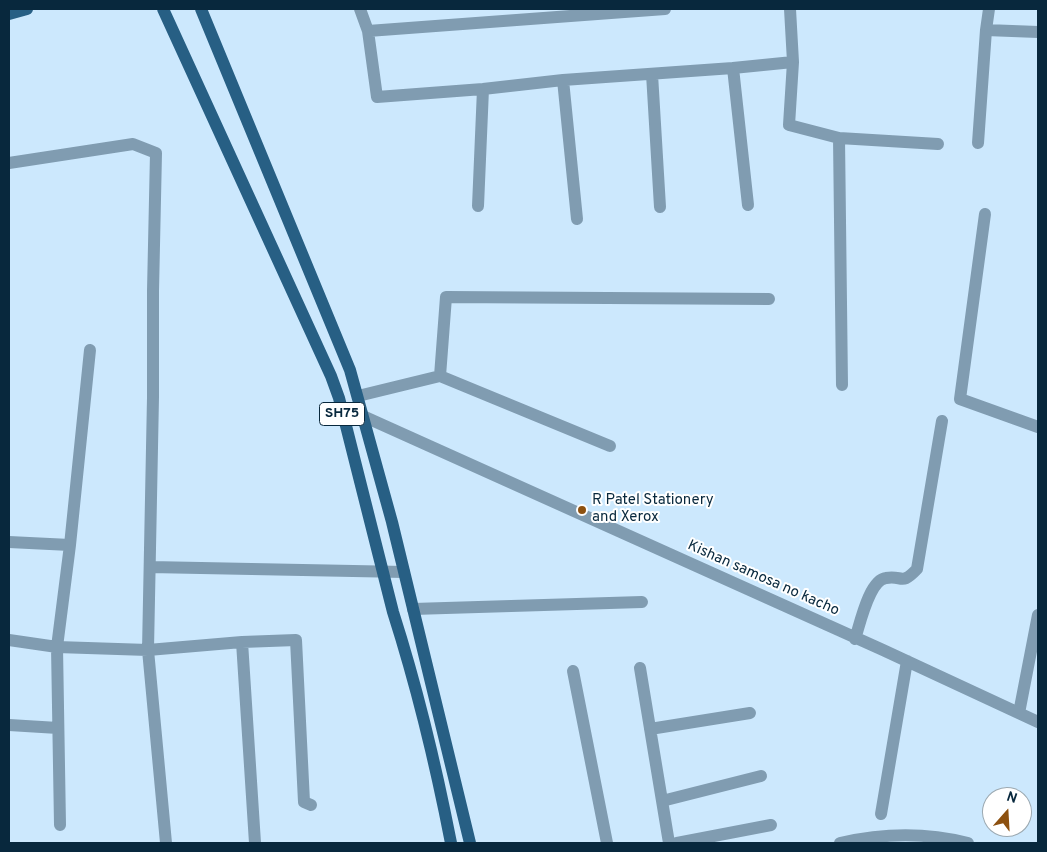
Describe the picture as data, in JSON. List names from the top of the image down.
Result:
{
  "streets": {
    "main road": ["SH75"],
    "street": ["Kishan samosa no kacho"]
  },
  "crossings": [
    ["SH75", "Kishan samosa no kacho"]
  ],
  "places": ["R Patel Stationery and Xerox"],
  "north": "top"
}
